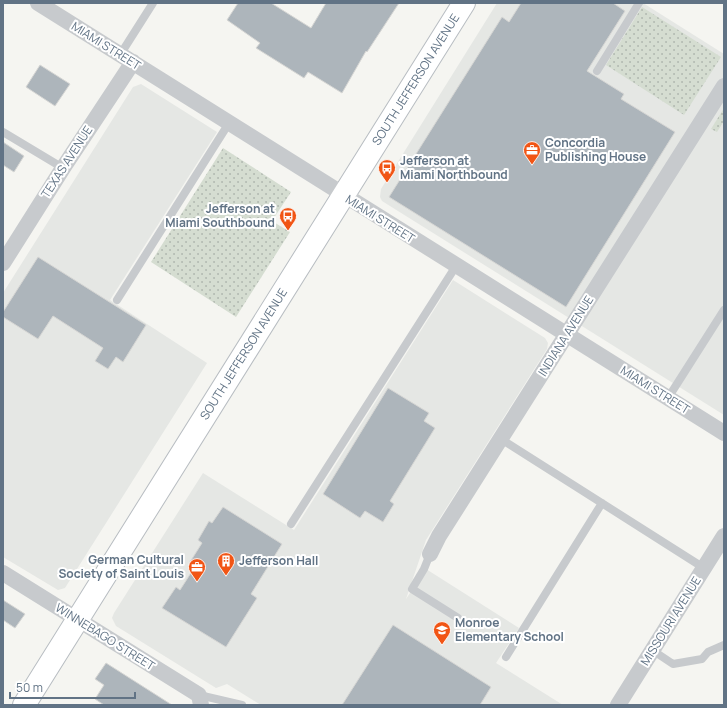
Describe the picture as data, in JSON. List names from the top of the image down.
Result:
{
  "streets": {
    "main road": ["SOUTH JEFFERSON AVENUE"],
    "street": [
      "MIAMI STREET",
      "TEXAS AVENUE",
      "INDIANA AVENUE",
      "MISSOURI AVENUE",
      "WINNEBAGO STREET"
    ]
  },
  "crossings": [
    ["MIAMI STREET", "SOUTH JEFFERSON AVENUE"],
    ["MIAMI STREET", "TEXAS AVENUE"],
    ["MIAMI STREET", "INDIANA AVENUE"],
    ["SOUTH JEFFERSON AVENUE", "WINNEBAGO STREET"]
  ],
  "places": {
    "office": ["Concordia Publishing House", "German Cultural Society of Saint Louis"],
    "bus stop": ["Jefferson at Miami Northbound", "Jefferson at Miami Southbound"],
    "building": ["Jefferson Hall"],
    "school or university": ["Monroe Elementary School"]
  },
  "scale_bar": "50 m"
}
